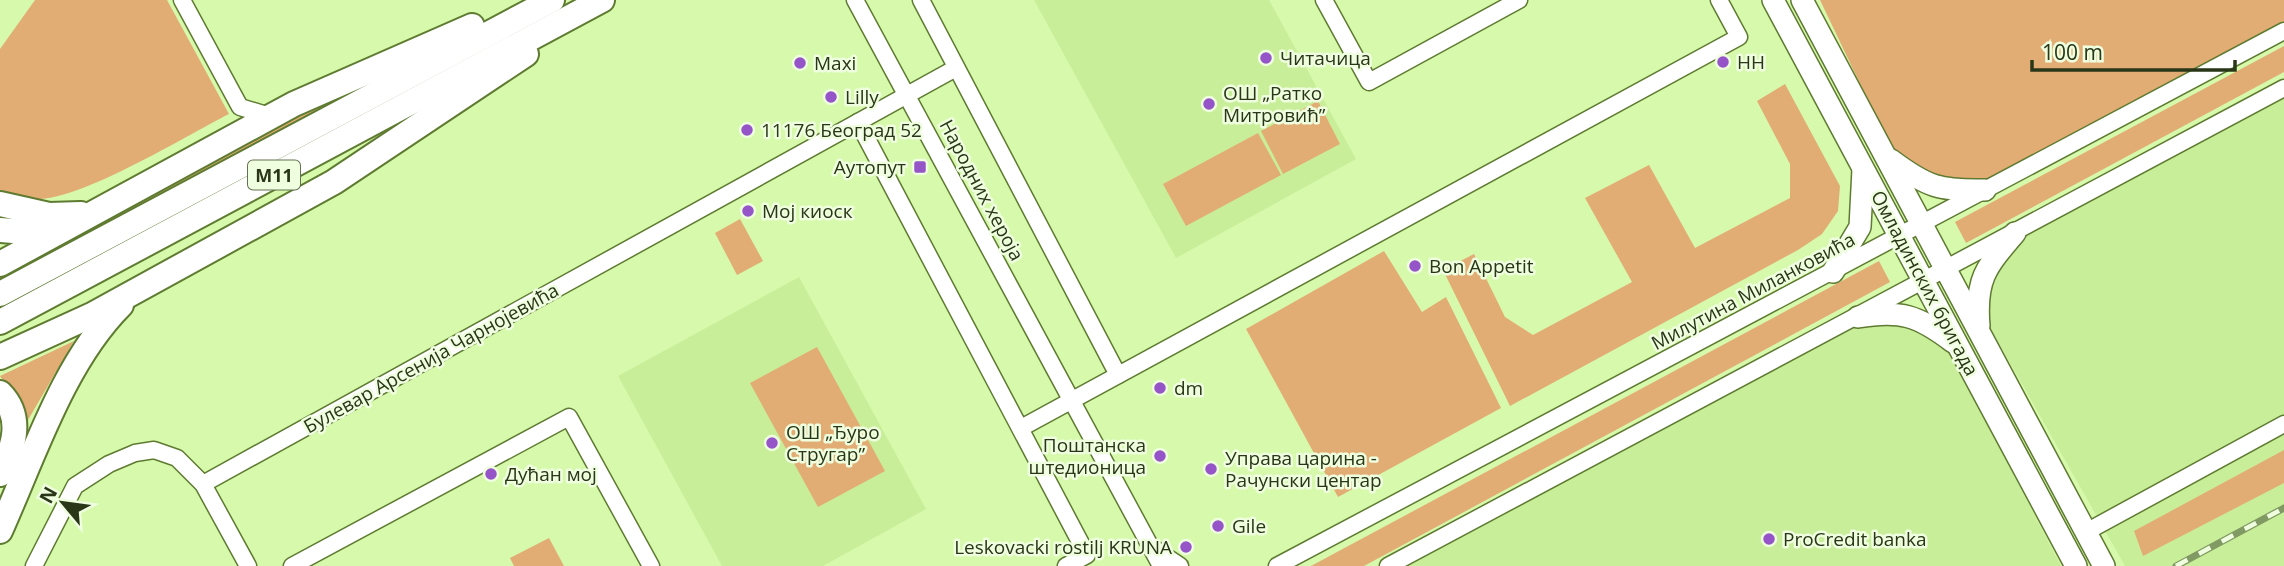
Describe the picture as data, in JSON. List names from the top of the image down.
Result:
{
  "streets": {
    "highway": ["M11"],
    "main road": ["Омладинских бригада"],
    "street": ["Народних хероја", "Милутина Миланковића", "Булевар Арсенија Чарнојевића"]
  },
  "crossings": [
    ["Народних хероја", "Булевар Арсенија Чарнојевића"],
    ["Омладинских бригада", "Милутина Миланковића"]
  ],
  "places": {
    "other": [
      "Читачица",
      "НН",
      "Maxi",
      "Lilly",
      "ОШ „Ратко Митровић”",
      "11176 Београд 52",
      "Мој киоск",
      "Bon Appetit",
      "dm",
      "ОШ „Ђуро Стругар”",
      "Поштанска штедионица",
      "Управа царина - Рачунски центар",
      "Дућан мој",
      "Gile",
      "ProCredit banka",
      "Leskovacki rostilj KRUNA"
    ],
    "transit": ["Аутопут"]
  },
  "scale_bar": "100 m",
  "north": "top left"
}
